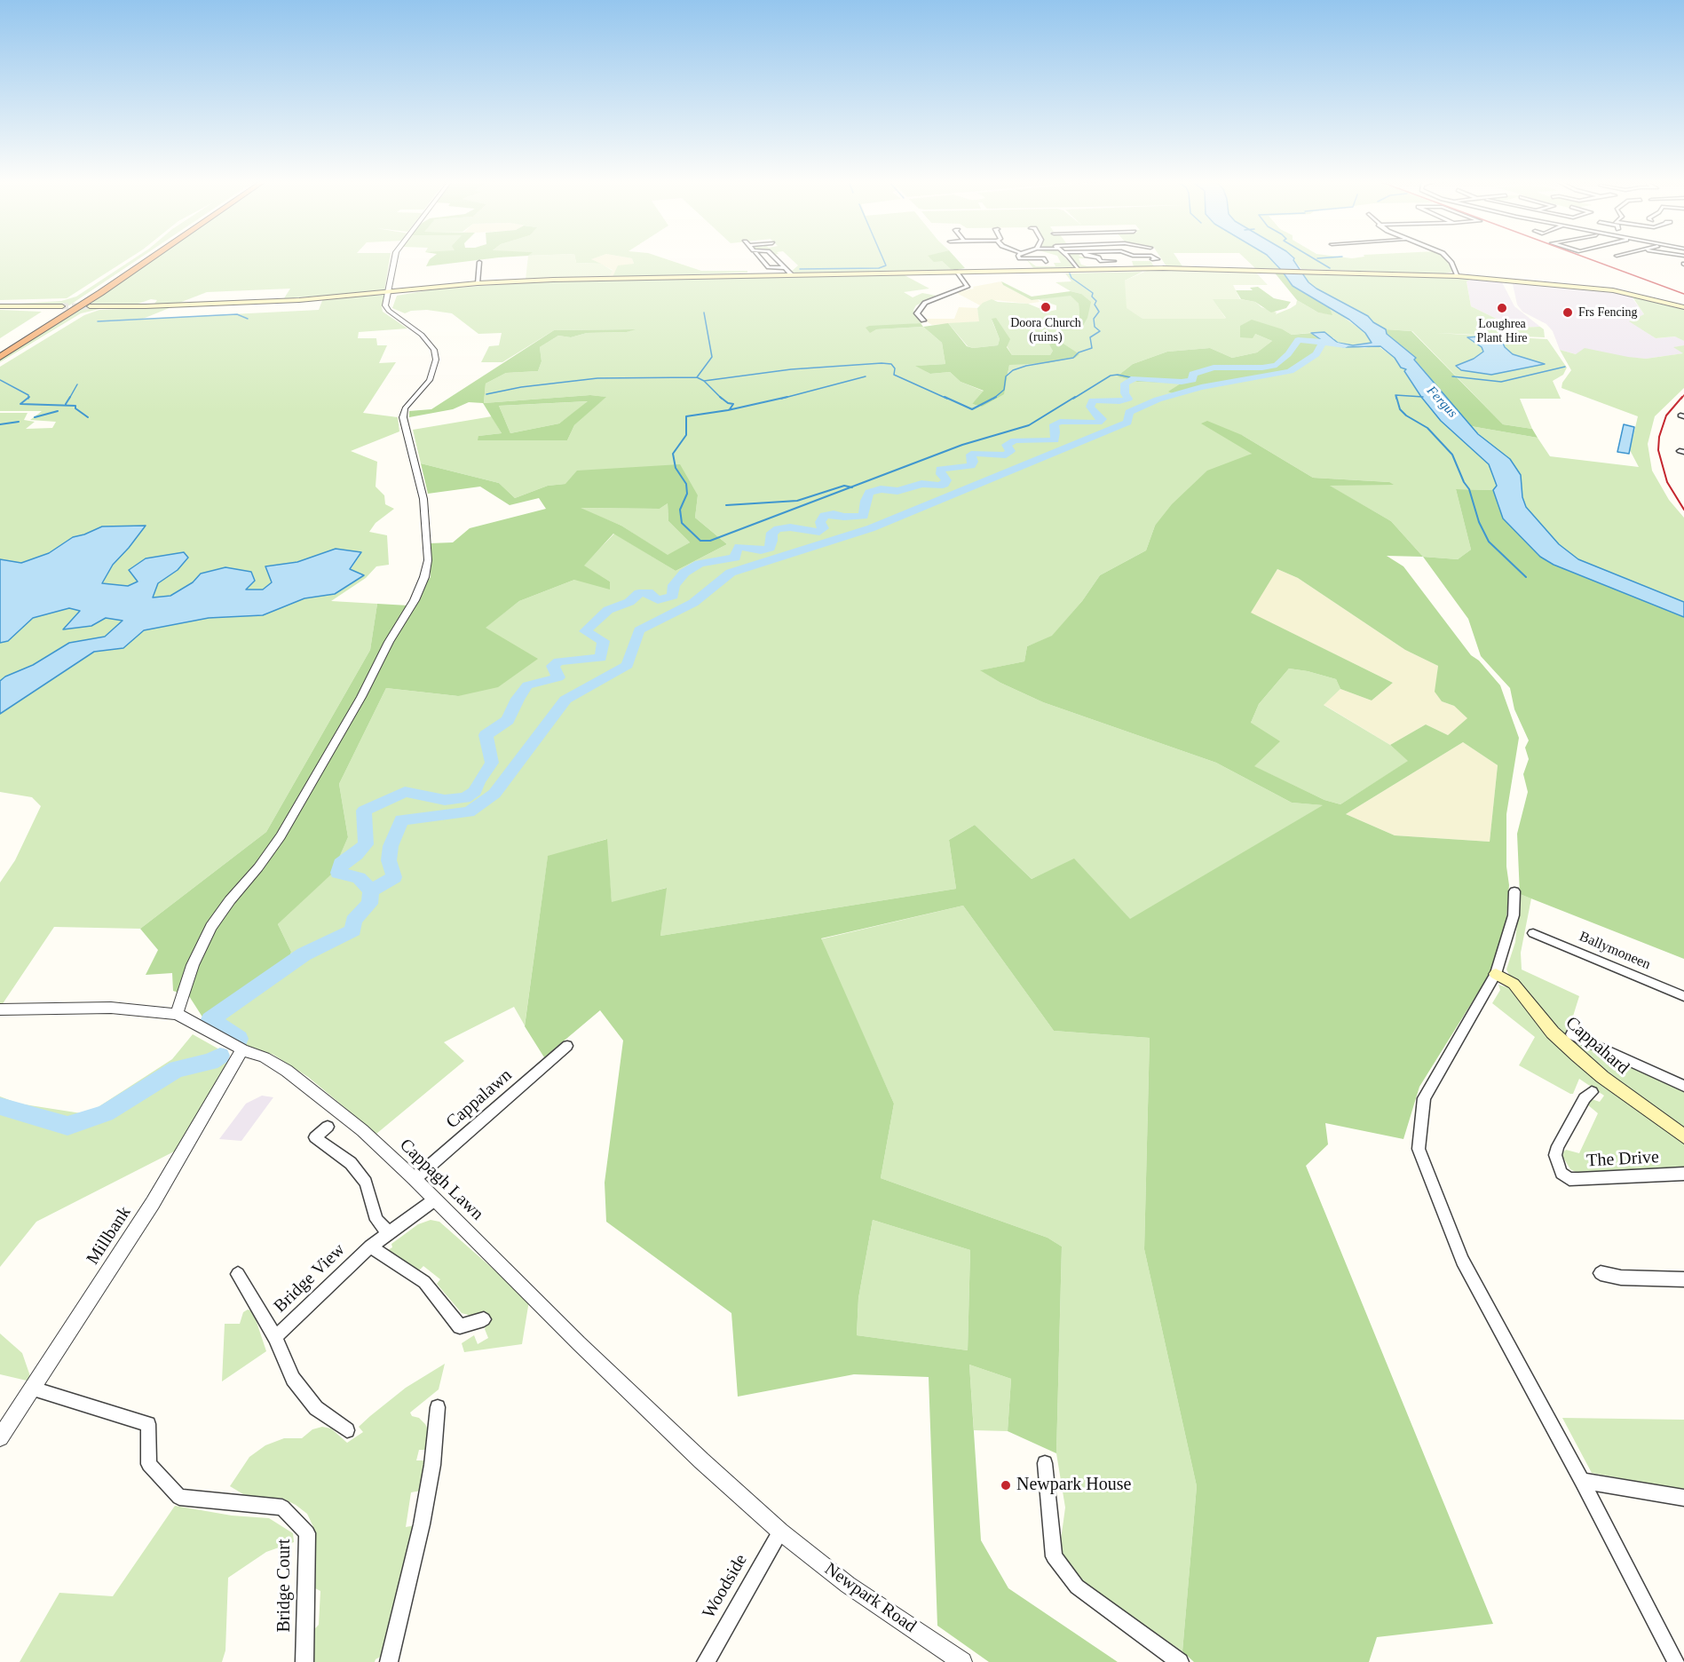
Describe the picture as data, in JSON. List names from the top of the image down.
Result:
{
  "streets": {
    "main road": ["Cappahard"],
    "street": [
      "Ballymoneen",
      "Cappalawn",
      "The Drive",
      "Cappagh Lawn",
      "Millbank",
      "Bridge View",
      "Bridge Court",
      "Woodside",
      "Newpark Road"
    ]
  },
  "crossings": [
    ["Cappalawn", "Cappagh Lawn"],
    ["Cappagh Lawn", "Millbank"],
    ["Cappagh Lawn", "Bridge View"],
    ["Cappagh Lawn", "Woodside"],
    ["Cappagh Lawn", "Newpark Road"],
    ["Millbank", "Bridge Court"],
    ["Woodside", "Newpark Road"]
  ],
  "water": ["Fergus"],
  "places": [
    "Doora Church (ruins)",
    "Loughrea Plant Hire",
    "Frs Fencing",
    "Newpark House"
  ]
}
